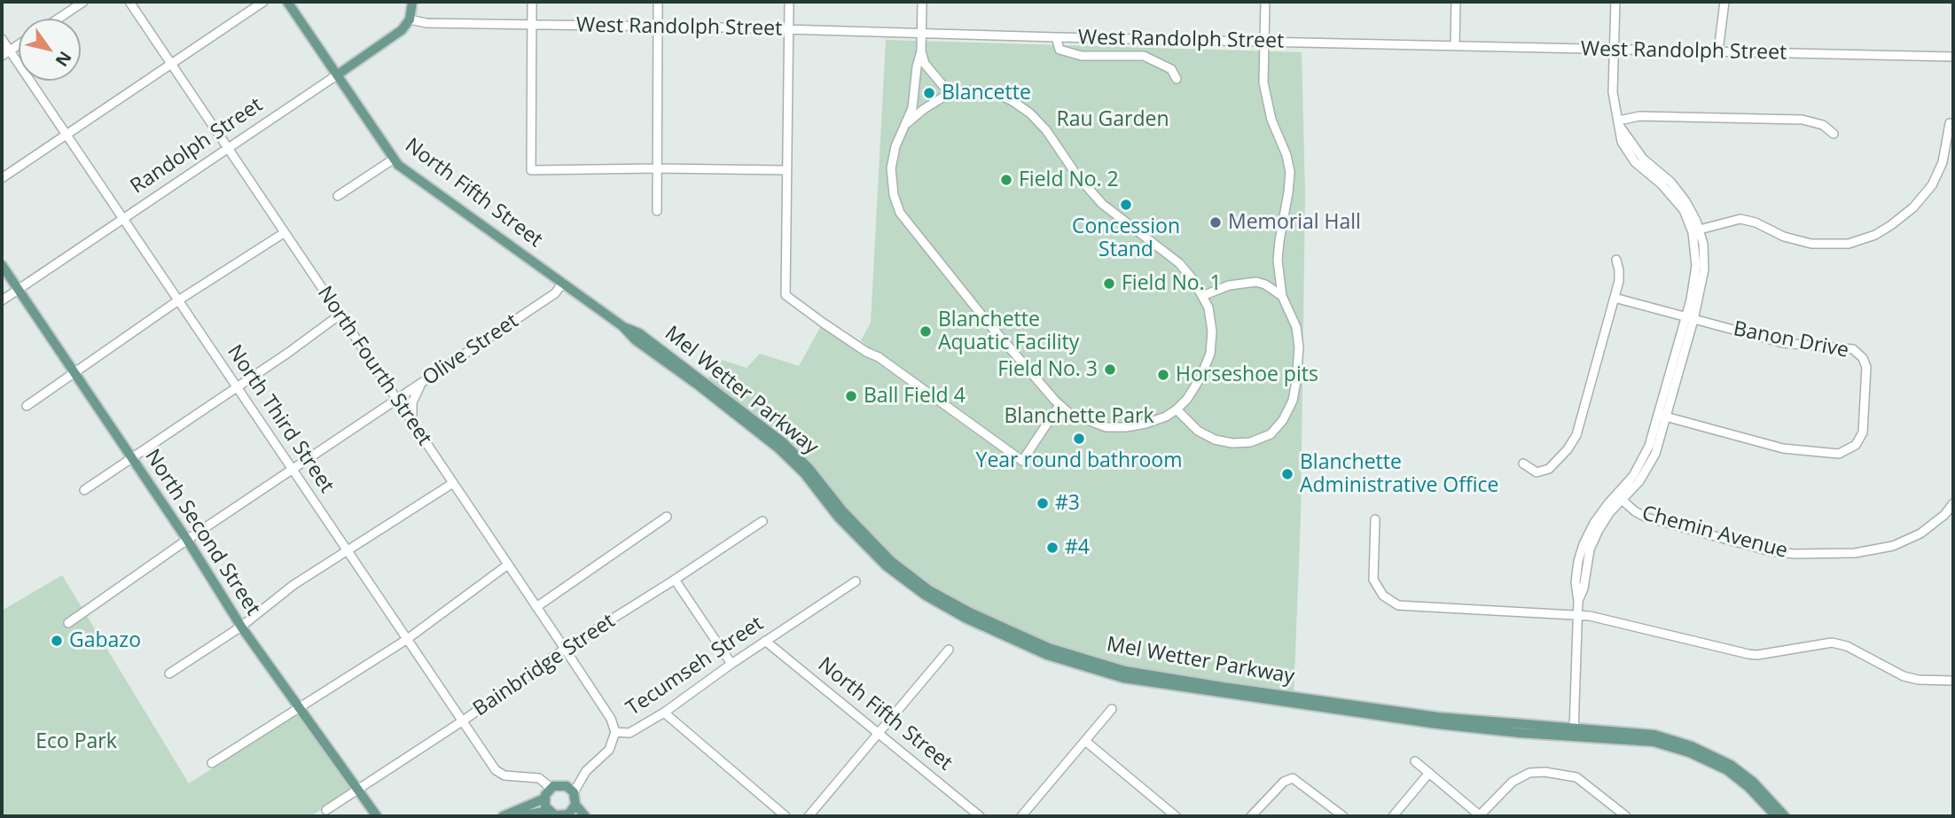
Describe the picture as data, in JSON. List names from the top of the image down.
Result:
{
  "streets": {
    "main road": [
      "Randolph Street",
      "North Fifth Street",
      "Mel Wetter Parkway",
      "North Third Street",
      "North Second Street"
    ],
    "street": [
      "West Randolph Street",
      "Banon Drive",
      "Olive Street",
      "North Fourth Street",
      "Chemin Avenue",
      "Bainbridge Street",
      "Tecumseh Street"
    ]
  },
  "crossings": [
    ["West Randolph Street", "Randolph Street"],
    ["Randolph Street", "North Fifth Street"],
    ["Randolph Street", "North Fourth Street"],
    ["Randolph Street", "North Third Street"],
    ["Randolph Street", "North Second Street"],
    ["North Fifth Street", "Olive Street"],
    ["North Fifth Street", "Mel Wetter Parkway"],
    ["North Fifth Street", "Tecumseh Street"],
    ["Olive Street", "North Fourth Street"],
    ["Olive Street", "Mel Wetter Parkway"],
    ["Olive Street", "North Third Street"],
    ["Olive Street", "North Second Street"],
    ["North Fourth Street", "Bainbridge Street"],
    ["North Fourth Street", "Tecumseh Street"],
    ["North Third Street", "Bainbridge Street"],
    ["North Third Street", "Tecumseh Street"],
    ["North Second Street", "Bainbridge Street"]
  ],
  "parks": ["Rau Garden", "Blanchette Park", "Eco Park"],
  "places": [
    "Blancette",
    "Field No. 2",
    "Concession Stand",
    "Memorial Hall",
    "Field No. 1",
    "Blanchette Aquatic Facility",
    "Field No. 3",
    "Horseshoe pits",
    "Ball Field 4",
    "Year round bathroom",
    "Blanchette Administrative Office",
    "#3",
    "#4",
    "Gabazo"
  ],
  "north": "bottom right"
}
